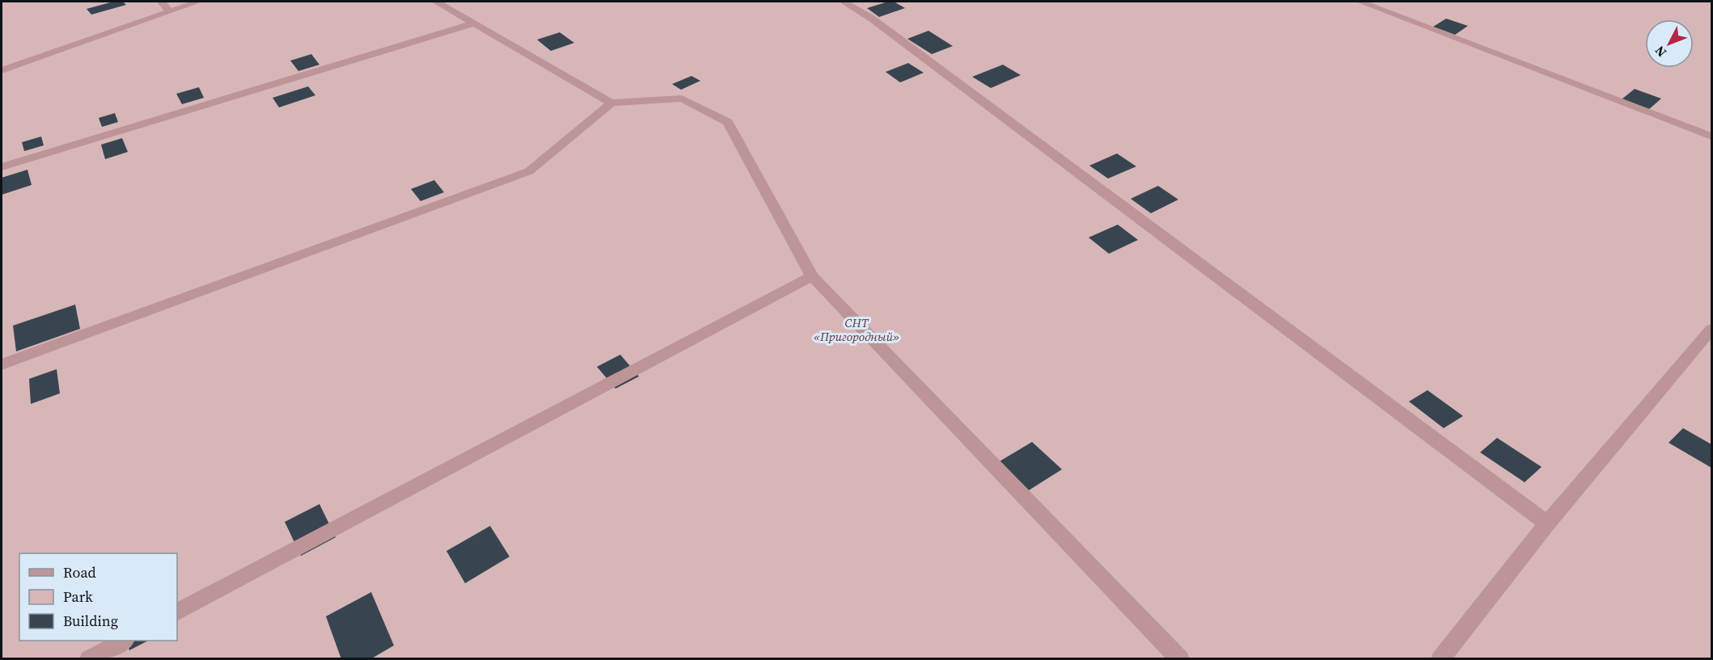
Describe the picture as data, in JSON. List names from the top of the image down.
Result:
{
  "parks": ["СНТ «Пригородный»"],
  "legend": ["Road", "Park", "Building"],
  "north": "bottom left"
}
